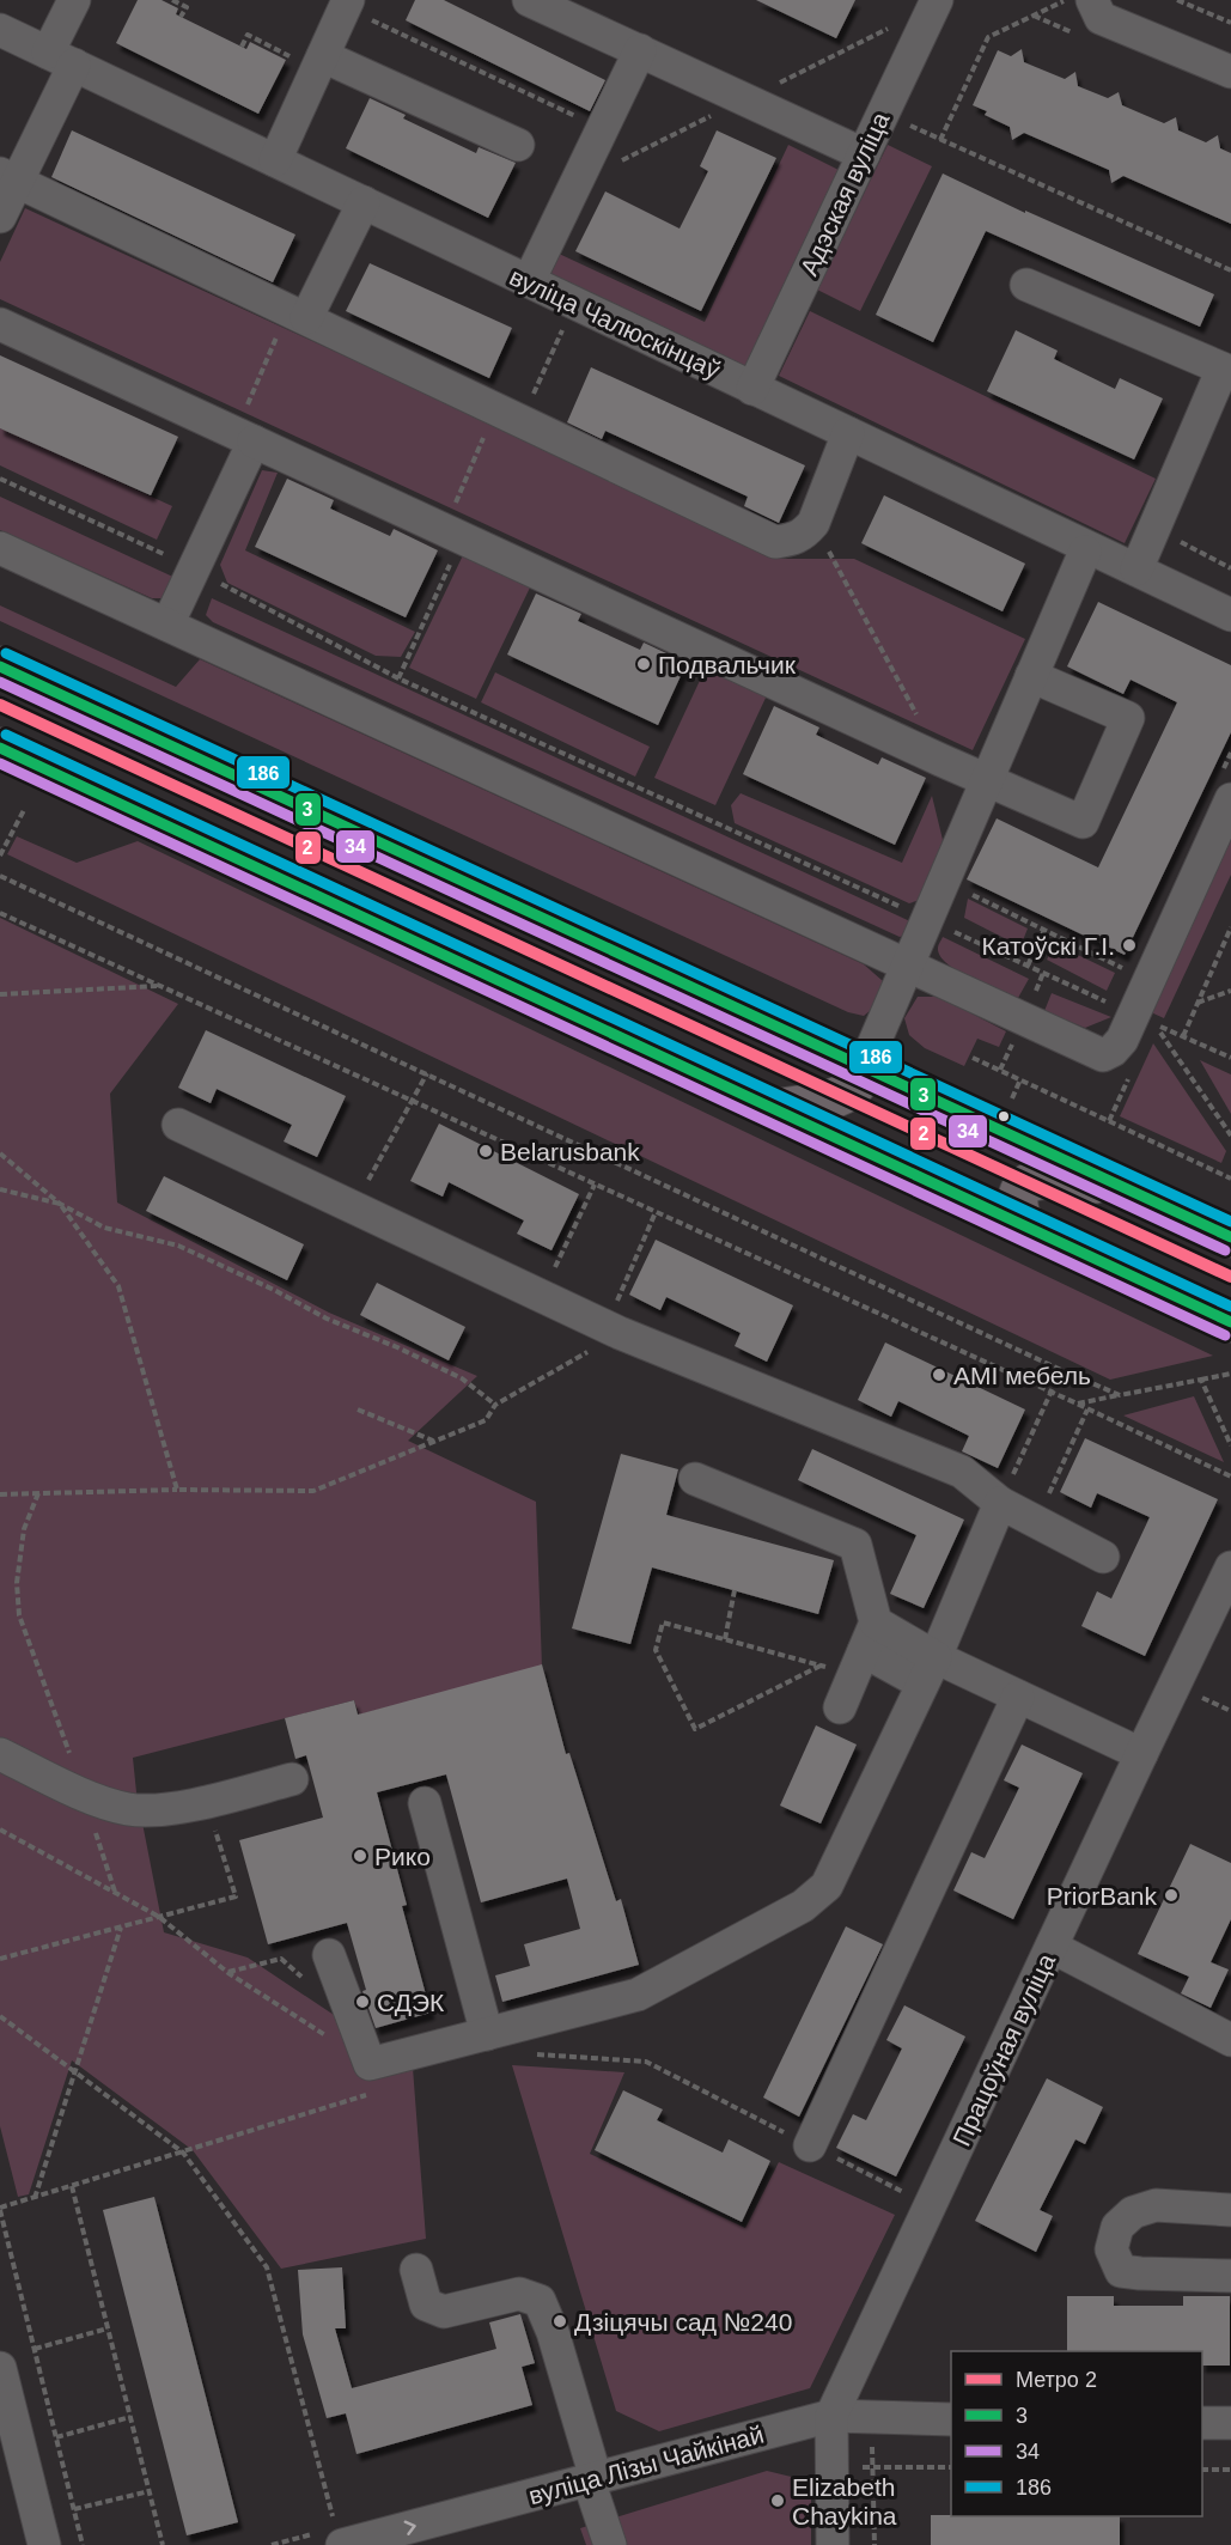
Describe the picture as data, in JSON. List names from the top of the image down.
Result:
{
  "streets": {
    "street": [
      "Адэская вуліца",
      "вуліца Чалюскінцаў",
      "Працоўная вуліца",
      "вуліца Лізы Чайкінай"
    ]
  },
  "crossings": [
    ["Адэская вуліца", "вуліца Чалюскінцаў"],
    ["Працоўная вуліца", "вуліца Лізы Чайкінай"]
  ],
  "one_way": ["вуліца Лізы Чайкінай"],
  "places": [
    "Подвальчик",
    "Катоўскі Г.І.",
    "Belarusbank",
    "AMI мебель",
    "Рико",
    "PriorBank",
    "СДЭК",
    "Дзіцячы сад №240",
    "Elizabeth Chaykina"
  ],
  "lines": [
    "transit line 186",
    "transit line 3",
    "transit line 34",
    "metro line 2"
  ],
  "legend": [
    "Метро 2",
    "3",
    "34",
    "186"
  ]
}
